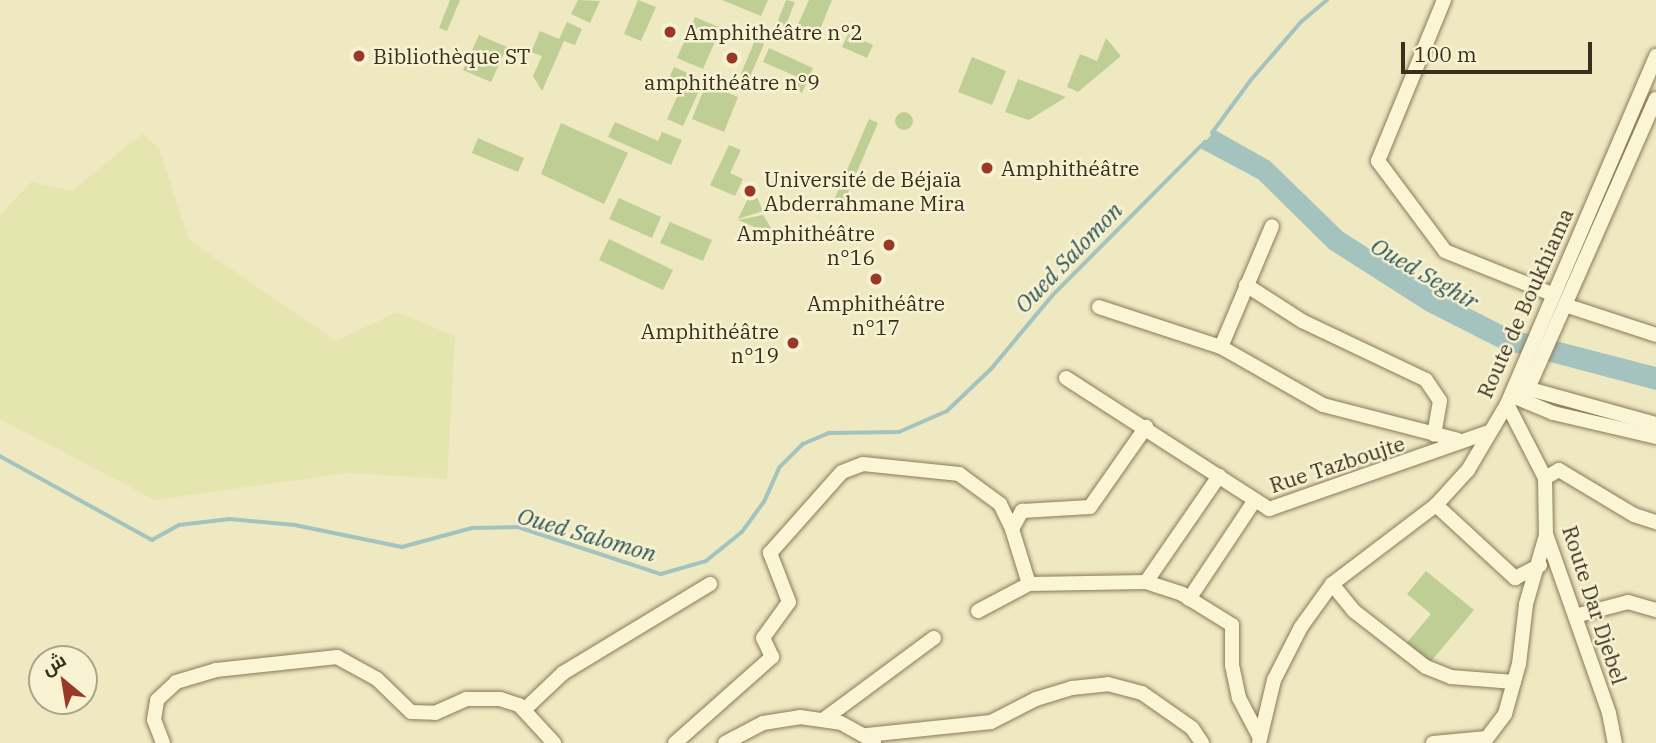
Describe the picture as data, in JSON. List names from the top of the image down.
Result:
{
  "streets": {
    "street": ["Route de Boukhiama", "Rue Tazboujte", "Route Dar Djebel"]
  },
  "crossings": [
    ["Route de Boukhiama", "Rue Tazboujte"],
    ["Route de Boukhiama", "Route Dar Djebel"]
  ],
  "water": ["Oued Salomon", "Oued Seghir"],
  "places": [
    "Amphithéâtre n°2",
    "Bibliothèque ST",
    "amphithéâtre n°9",
    "Amphithéâtre",
    "Université de Béjaïa Abderrahmane Mira",
    "Amphithéâtre n°16",
    "Amphithéâtre n°17",
    "Amphithéâtre n°19"
  ],
  "scale_bar": "100 m",
  "north": "top left"
}
